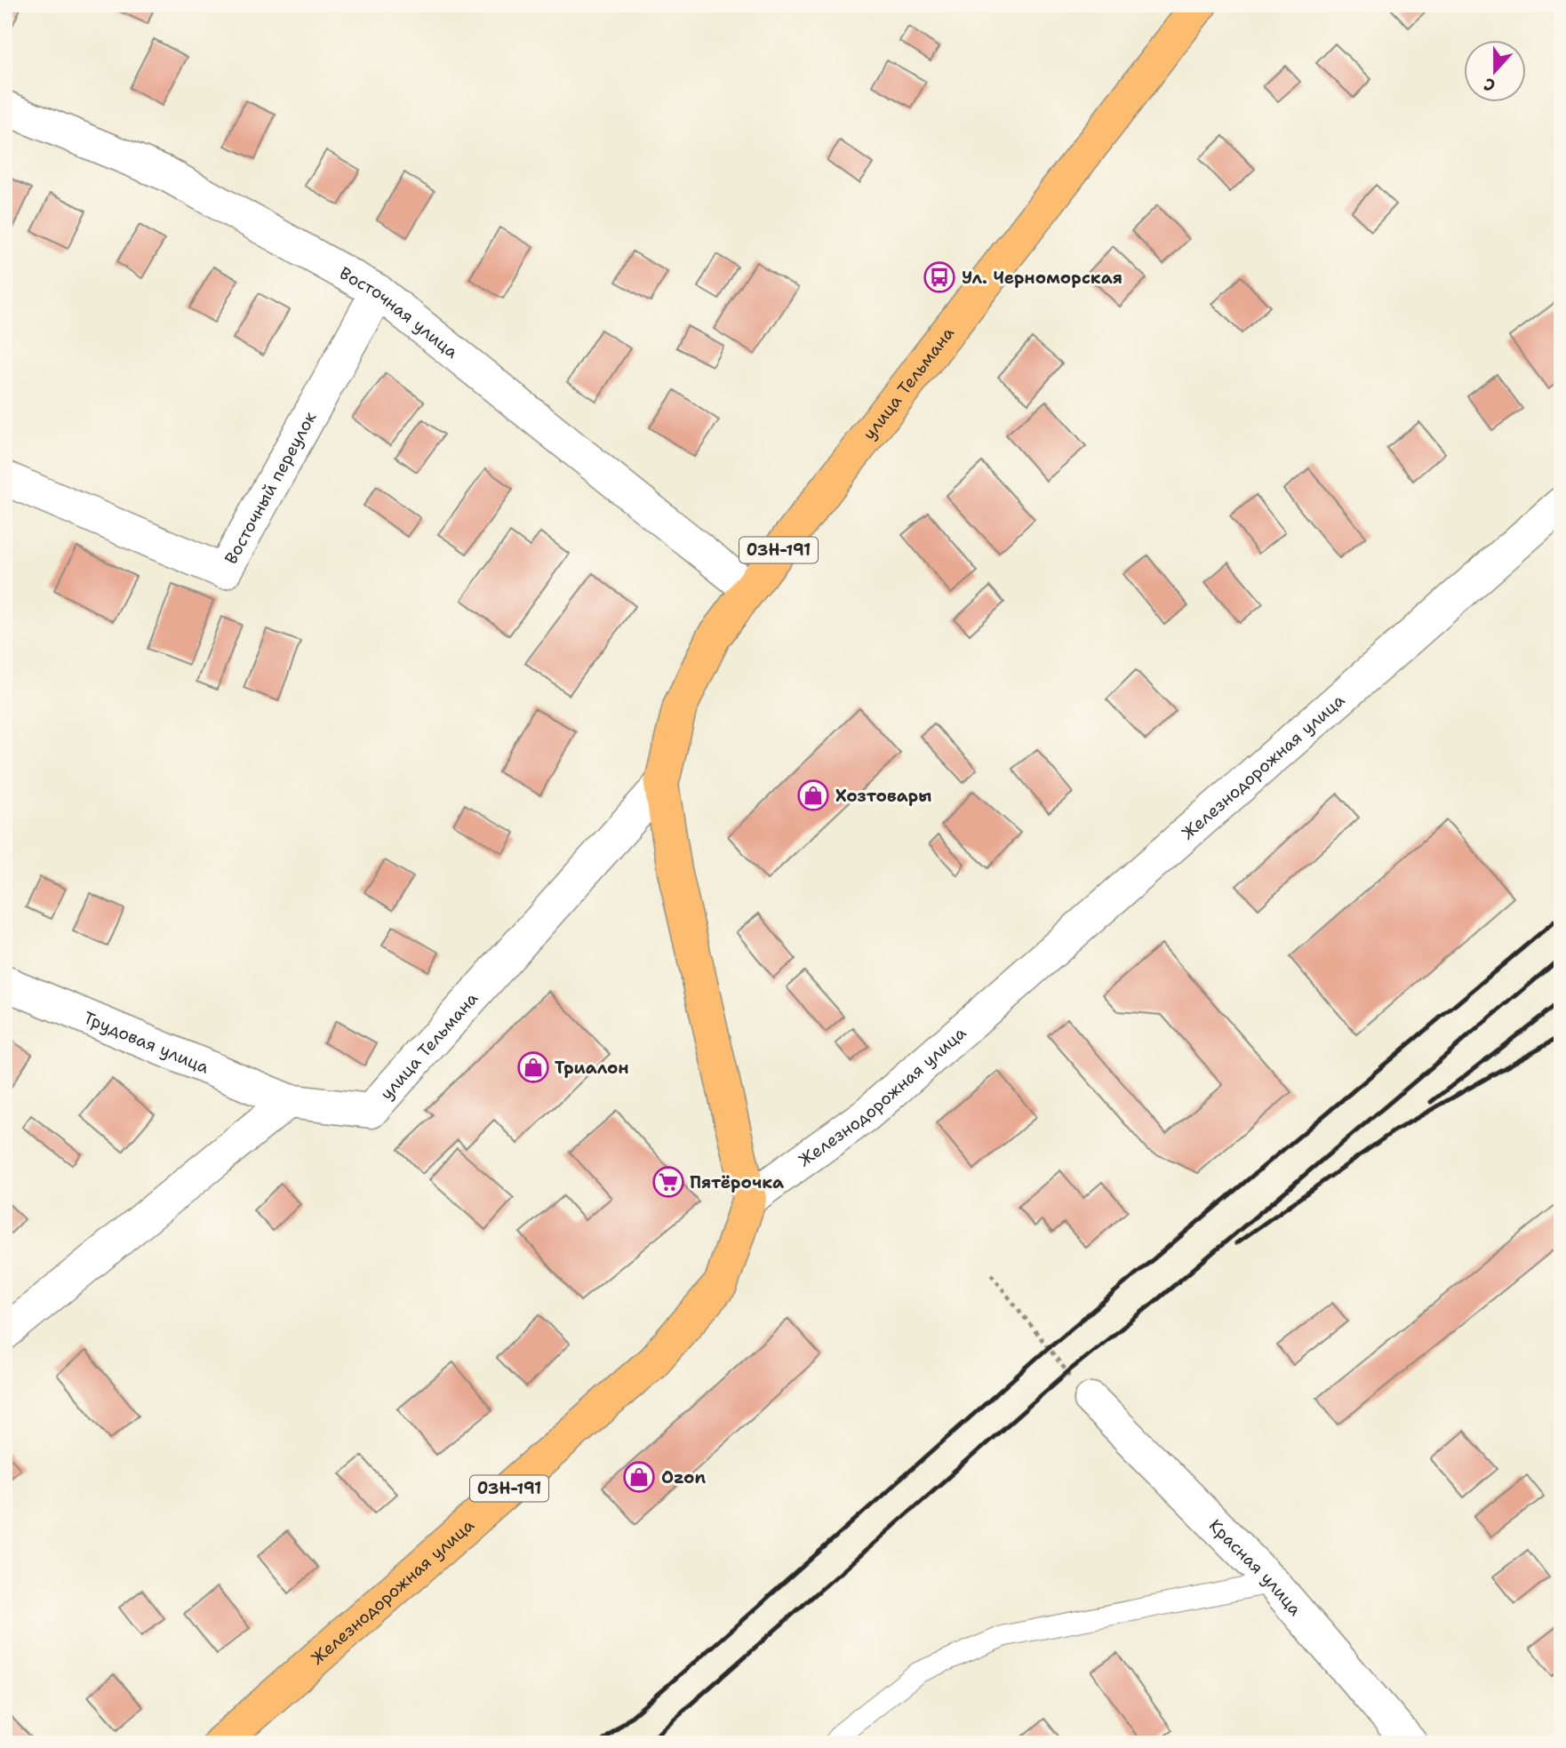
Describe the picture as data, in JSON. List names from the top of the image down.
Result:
{
  "streets": {
    "main road": ["улица Тельмана", "03Н-191", "Железнодорожная улица"],
    "street": [
      "Восточная улица",
      "Восточный переулок",
      "Трудовая улица",
      "Красная улица"
    ]
  },
  "crossings": [
    ["Восточная улица", "улица Тельмана"],
    ["Восточная улица", "Восточный переулок"],
    ["улица Тельмана", "Железнодорожная улица"],
    ["улица Тельмана", "Трудовая улица"]
  ],
  "places": {
    "bus stop": ["Ул. Черноморская"],
    "shop": ["Хозтовары", "Триалон", "Ozon"],
    "supermarket": ["Пятёрочка"]
  },
  "north": "bottom"
}
